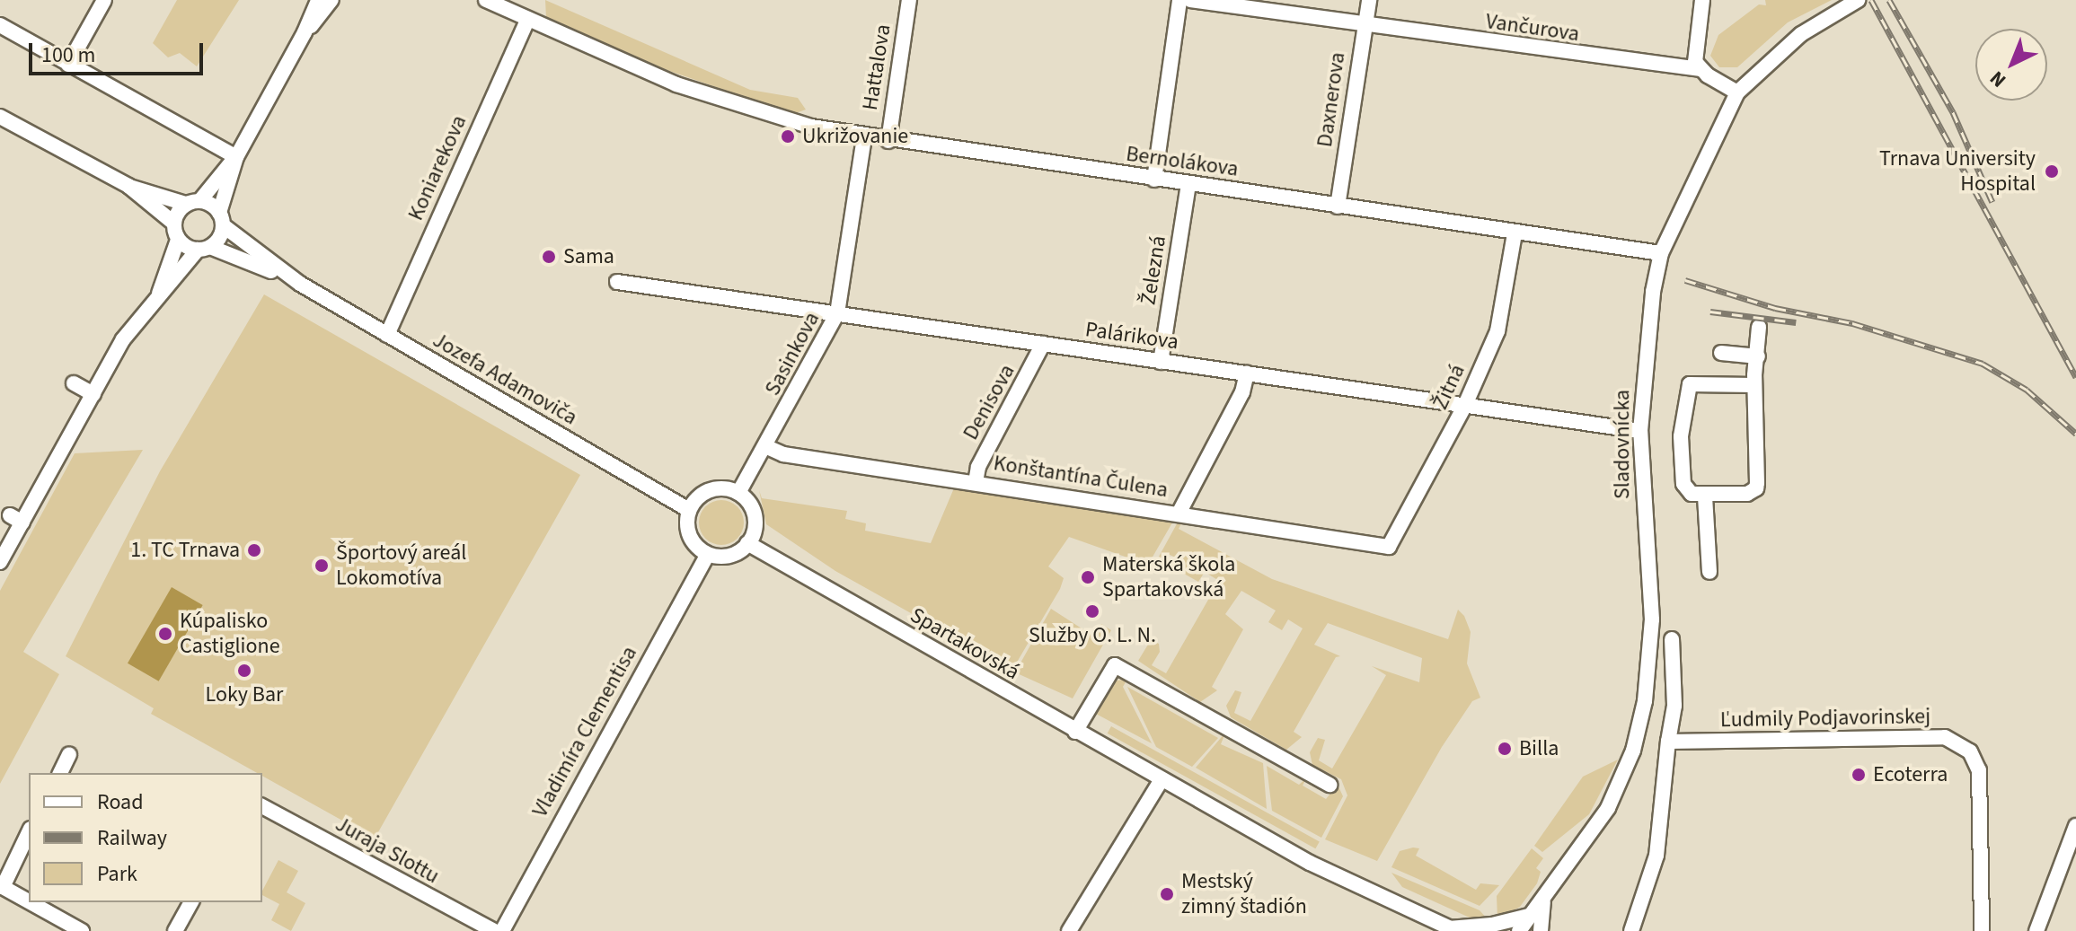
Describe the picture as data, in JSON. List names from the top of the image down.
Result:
{
  "streets": {
    "street": [
      "Vančurova",
      "Hattalova",
      "Daxnerova",
      "Bernolákova",
      "Koniarekova",
      "Železná",
      "Palárikova",
      "Sasinkova",
      "Jozefa Adamoviča",
      "Žitná",
      "Denisova",
      "Sladovnícka",
      "Konštantína Čulena",
      "Spartakovská",
      "Ľudmily Podjavorinskej",
      "Vladimíra Clementisa",
      "Juraja Slottu"
    ]
  },
  "crossings": [
    ["Vančurova", "Daxnerova"],
    ["Hattalova", "Bernolákova"],
    ["Daxnerova", "Bernolákova"],
    ["Bernolákova", "Koniarekova"],
    ["Bernolákova", "Železná"],
    ["Bernolákova", "Sasinkova"],
    ["Bernolákova", "Žitná"],
    ["Bernolákova", "Sladovnícka"],
    ["Koniarekova", "Jozefa Adamoviča"],
    ["Železná", "Palárikova"],
    ["Palárikova", "Sasinkova"],
    ["Palárikova", "Žitná"],
    ["Palárikova", "Denisova"],
    ["Palárikova", "Sladovnícka"],
    ["Sasinkova", "Jozefa Adamoviča"],
    ["Sasinkova", "Konštantína Čulena"],
    ["Sasinkova", "Spartakovská"],
    ["Sasinkova", "Vladimíra Clementisa"],
    ["Jozefa Adamoviča", "Spartakovská"],
    ["Jozefa Adamoviča", "Vladimíra Clementisa"],
    ["Žitná", "Konštantína Čulena"],
    ["Denisova", "Konštantína Čulena"],
    ["Spartakovská", "Vladimíra Clementisa"]
  ],
  "places": [
    "Ukrižovanie",
    "Trnava University Hospital",
    "Sama",
    "1. TC Trnava",
    "Športový areál Lokomotíva",
    "Materská škola Spartakovská",
    "Služby O. L. N.",
    "Kúpalisko Castiglione",
    "Loky Bar",
    "Billa",
    "Ecoterra",
    "Mestský zimný štadión"
  ],
  "legend": ["Road", "Railway", "Park"],
  "scale_bar": "100 m",
  "north": "bottom left"
}
